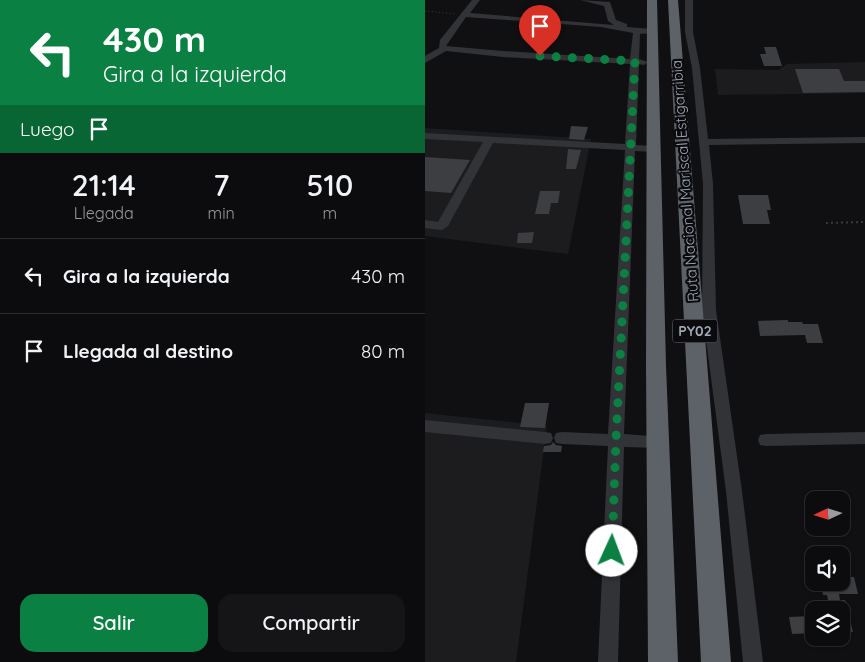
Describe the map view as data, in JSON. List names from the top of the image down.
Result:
{
  "streets": {
    "highway": ["Ruta Nacional Mariscal Estigarribia", "PY02"]
  },
  "north": "left",
  "page": {
    "turn": ["430 m", "Gira a la izquierda"],
    "then": "Luego",
    "eta": [
      "21:14",
      "Llegada",
      "7",
      "min",
      "510",
      "m"
    ],
    "list": [
      {
        "name": "Gira a la izquierda",
        "value": "430 m"
      },
      {
        "name": "Llegada al destino",
        "value": "80 m"
      }
    ],
    "buttons": ["Salir", "Compartir"]
  }
}
